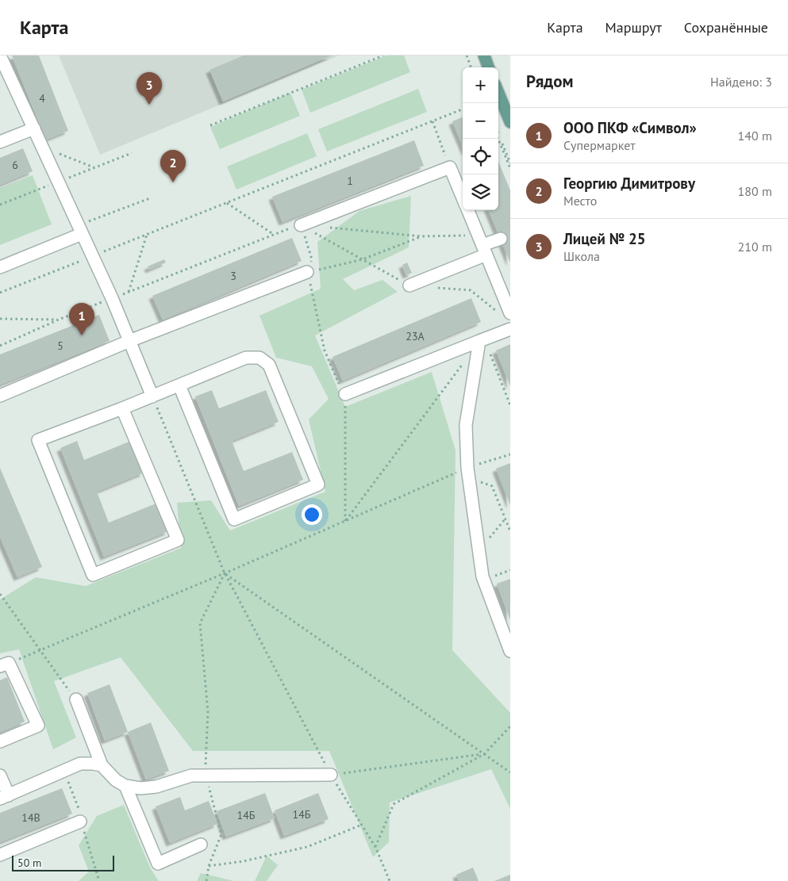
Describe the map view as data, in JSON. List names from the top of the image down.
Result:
{
  "house_numbers": [
    "4",
    "6",
    "1",
    "3",
    "23А",
    "5",
    "14Б",
    "14Б",
    "14В"
  ],
  "scale_bar": "50 m",
  "page": {
    "header": "Карта",
    "nav": ["Карта", "Маршрут", "Сохранённые"],
    "heading": ["Рядом", "Найдено: 3"],
    "map_buttons": ["+", "−"],
    "pins": ["3", "2", "1"],
    "list": [
      {
        "mark": "1",
        "name": "ООО ПКФ «Символ»",
        "note": "Супермаркет",
        "value": "140 m"
      },
      {
        "mark": "2",
        "name": "Георгию Димитрову",
        "note": "Место",
        "value": "180 m"
      },
      {
        "mark": "3",
        "name": "Лицей № 25",
        "note": "Школа",
        "value": "210 m"
      }
    ],
    "scale": "50 m"
  }
}
